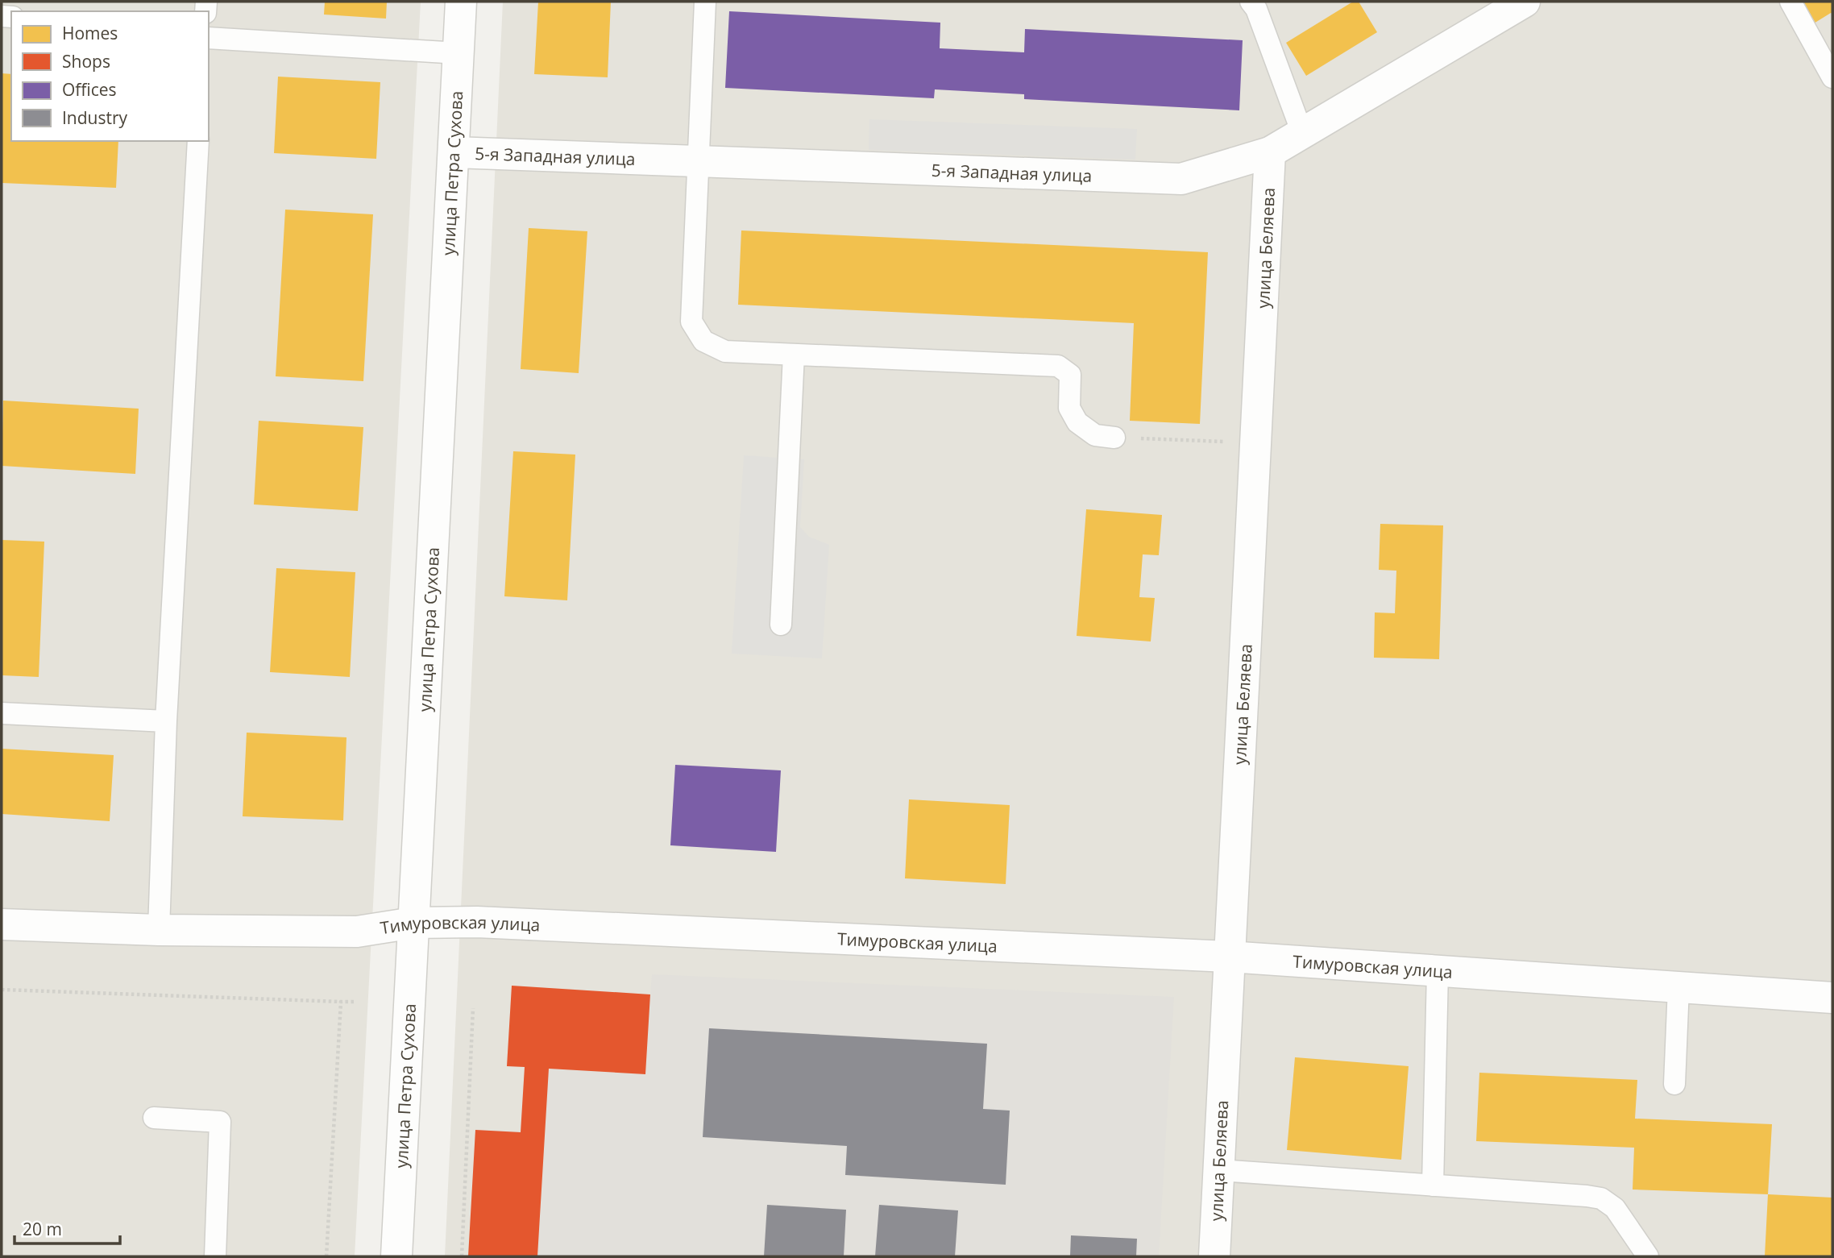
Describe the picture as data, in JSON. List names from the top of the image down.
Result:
{
  "streets": {
    "street": [
      "5-я Западная улица",
      "улица Петра Сухова",
      "улица Беляева",
      "Тимуровская улица"
    ]
  },
  "crossings": [
    ["5-я Западная улица", "улица Петра Сухова"],
    ["5-я Западная улица", "улица Беляева"],
    ["улица Петра Сухова", "Тимуровская улица"],
    ["улица Беляева", "Тимуровская улица"]
  ],
  "legend": [
    "Homes",
    "Shops",
    "Offices",
    "Industry"
  ],
  "scale_bar": "20 m"
}
